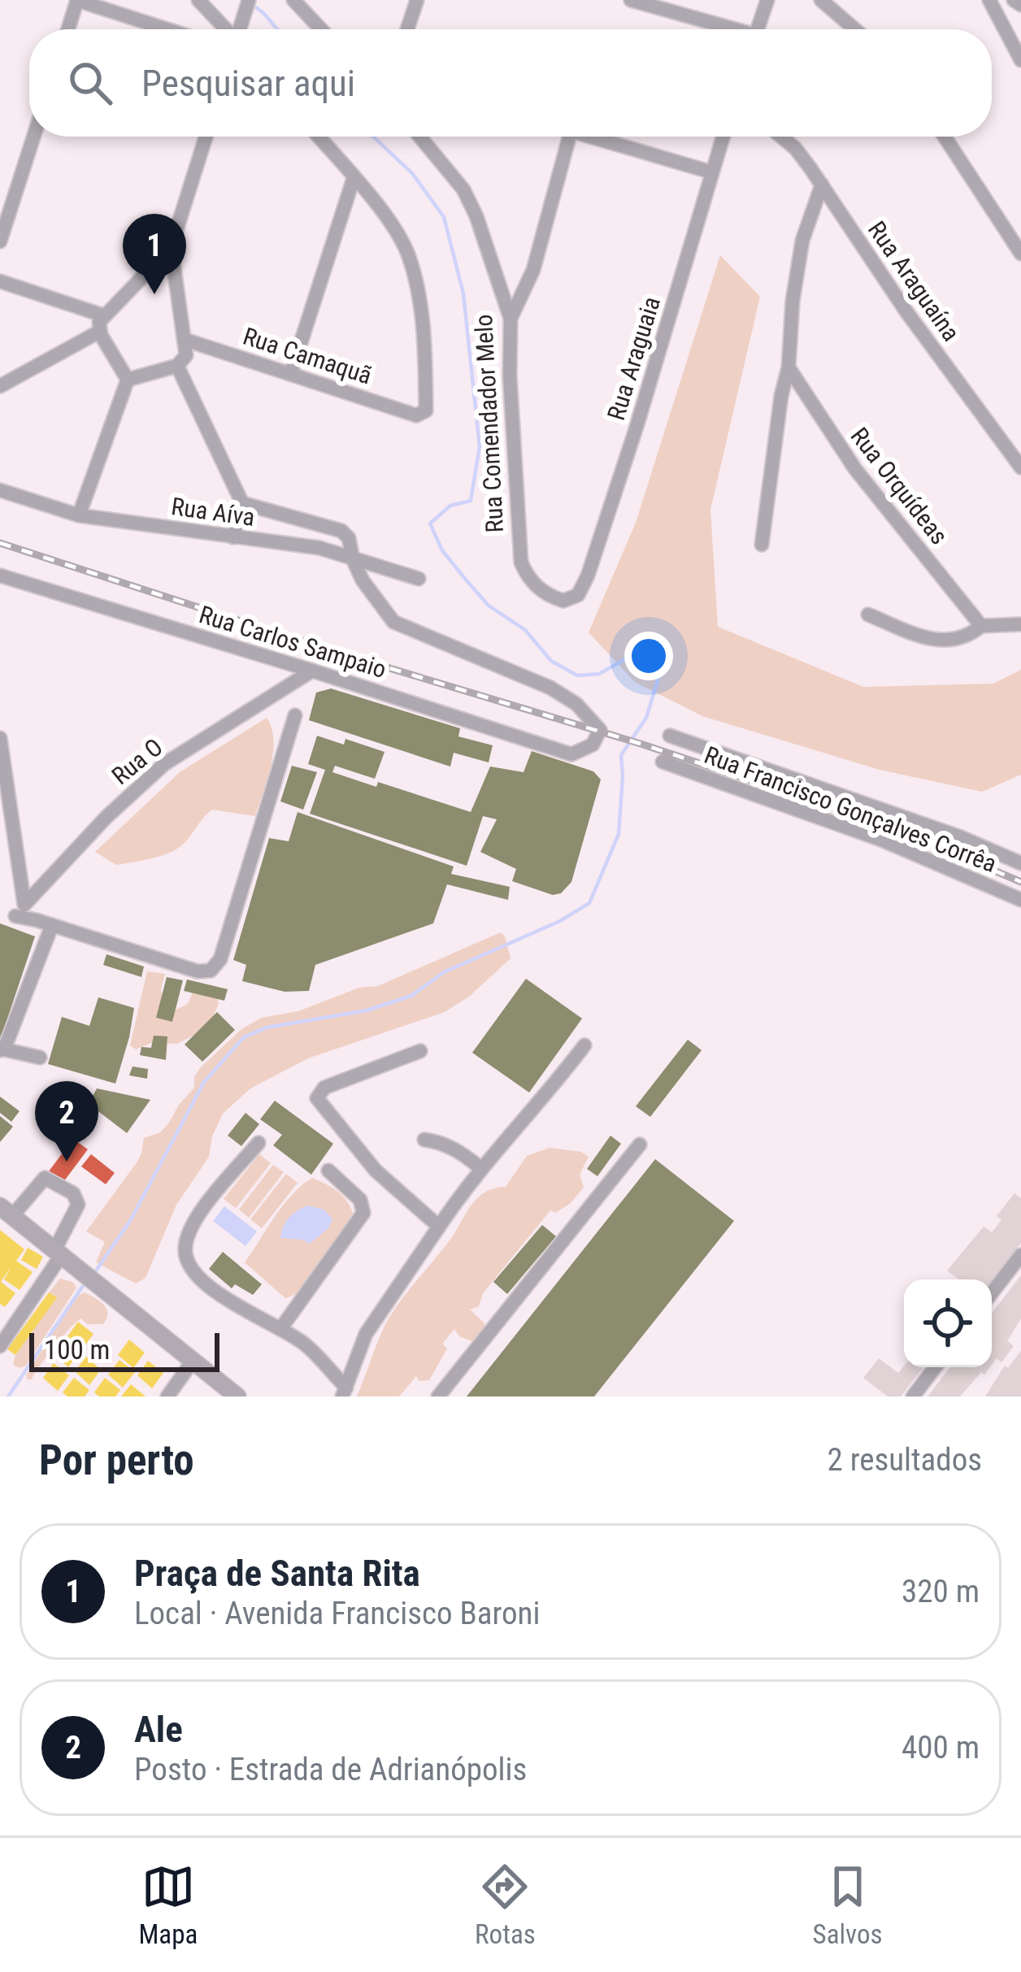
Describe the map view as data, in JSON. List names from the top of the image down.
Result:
{
  "streets": {
    "street": [
      "Rua Araguaína",
      "Rua Camaquã",
      "Rua Araguaia",
      "Rua Comendador Melo",
      "Rua Orquídeas",
      "Rua Aíva",
      "Rua Carlos Sampaio",
      "Rua O",
      "Rua Francisco Gonçalves Corrêa"
    ]
  },
  "crossings": [
    ["Rua Araguaia", "Rua Comendador Melo"],
    ["Rua Aíva", "Rua Carlos Sampaio"],
    ["Rua Carlos Sampaio", "Rua O"]
  ],
  "scale_bar": "100 m",
  "page": {
    "search": "Pesquisar aqui",
    "pins": ["1", "2"],
    "scale": "100 m",
    "heading": ["Por perto", "2 resultados"],
    "list": [
      {
        "mark": "1",
        "name": "Praça de Santa Rita",
        "note": "Local · Avenida Francisco Baroni",
        "value": "320 m"
      },
      {
        "mark": "2",
        "name": "Ale",
        "note": "Posto · Estrada de Adrianópolis",
        "value": "400 m"
      }
    ],
    "nav": ["Mapa", "Rotas", "Salvos"]
  }
}
